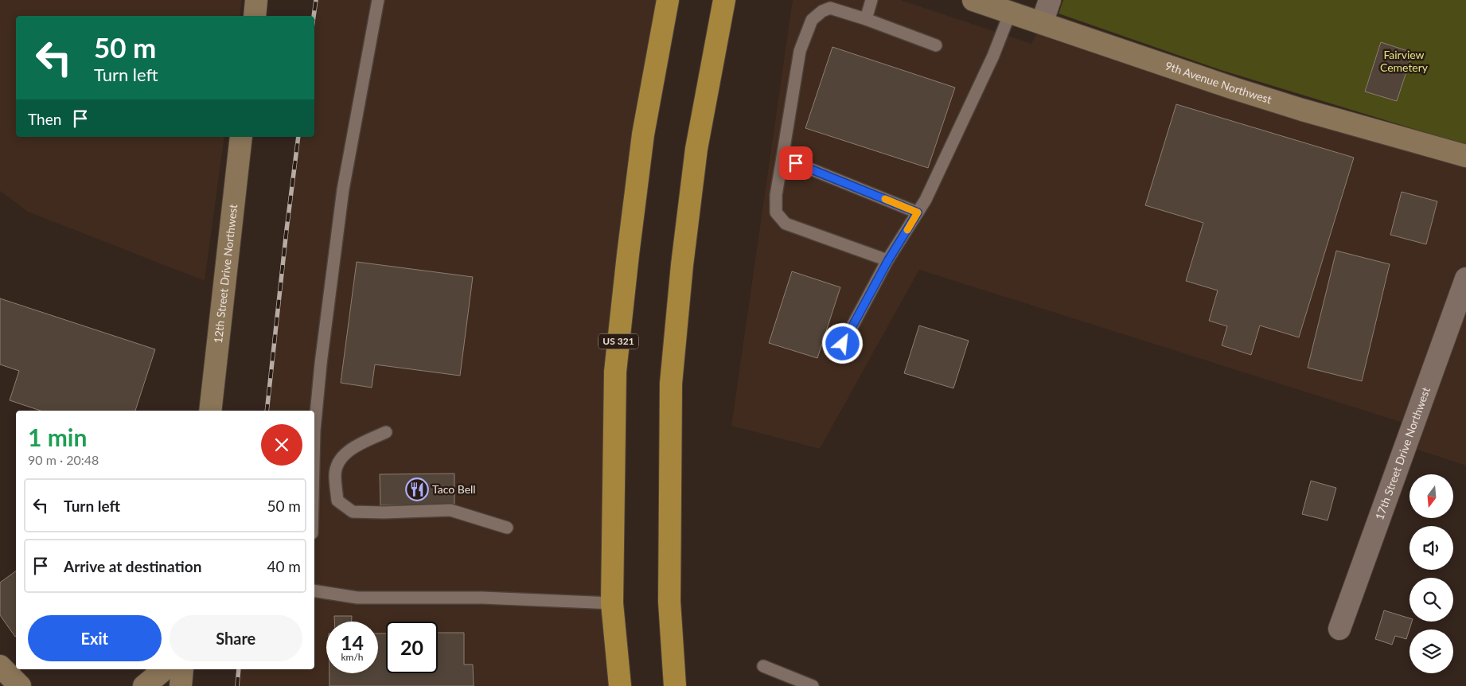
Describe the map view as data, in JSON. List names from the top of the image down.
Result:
{
  "streets": {
    "highway": ["US 321"],
    "street": ["9th Avenue Northwest", "12th Street Drive Northwest", "17th Street Drive Northwest"]
  },
  "parks": ["Fairview Cemetery"],
  "places": {
    "restaurant": ["Taco Bell"]
  },
  "north": "bottom",
  "page": {
    "turn": ["50 m", "Turn left"],
    "then": "Then",
    "heading": ["1 min", "90 m · 20:48"],
    "list": [
      {
        "name": "Turn left",
        "value": "50 m"
      },
      {
        "name": "Arrive at destination",
        "value": "40 m"
      }
    ],
    "buttons": ["Exit", "Share"],
    "speed": "14 km/h",
    "limit": "20"
  }
}
